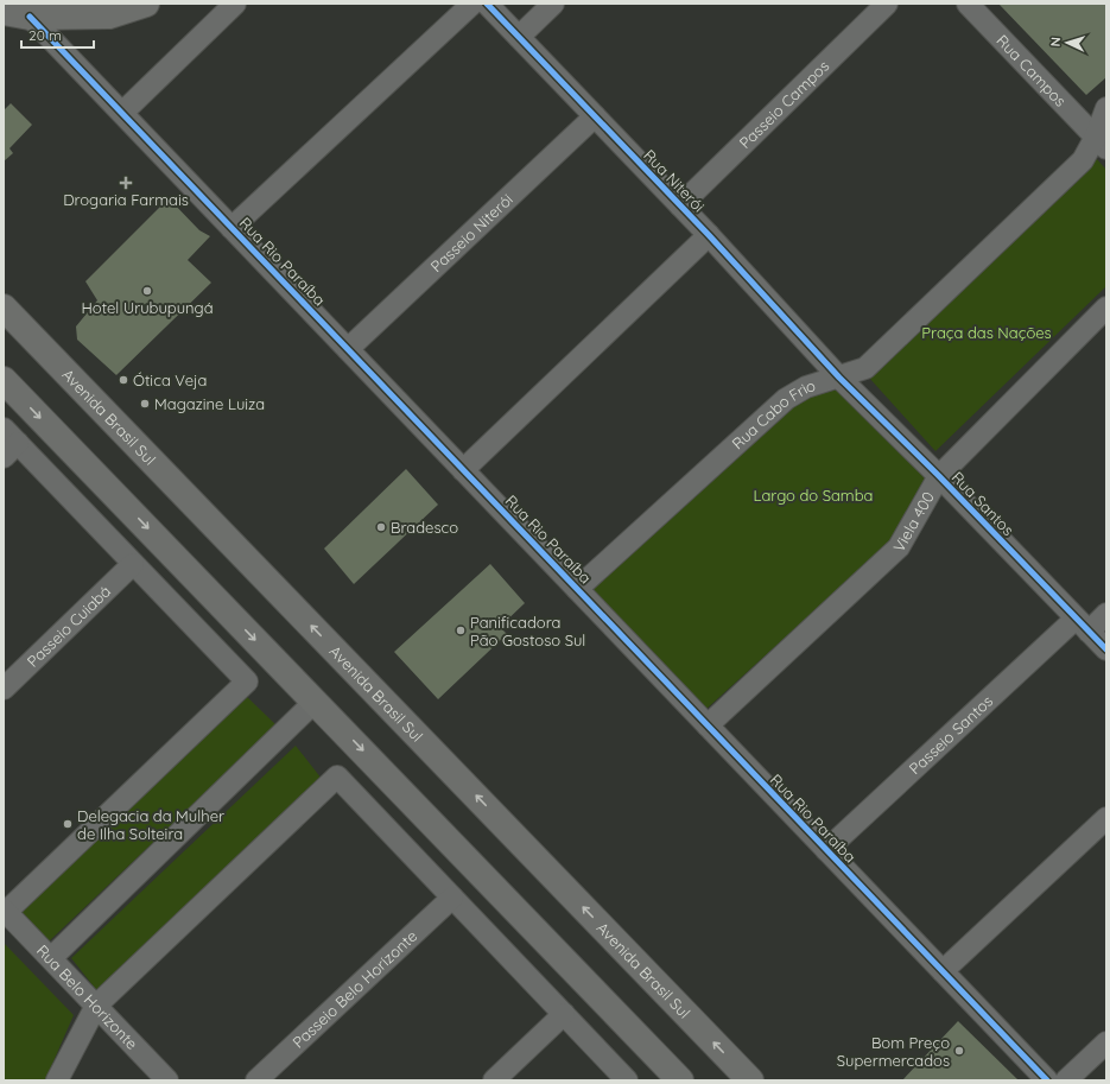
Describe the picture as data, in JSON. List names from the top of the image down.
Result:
{
  "streets": {
    "main road": ["Avenida Brasil Sul"],
    "street": [
      "Rua Campos",
      "Passeio Campos",
      "Rua Niterói",
      "Passeio Niterói",
      "Rua Rio Paraíba",
      "Rua Cabo Frio",
      "Rua Santos",
      "Viela 400",
      "Passeio Cuiabá",
      "Passeio Santos",
      "Passeio Belo Horizonte",
      "Rua Belo Horizonte"
    ]
  },
  "crossings": [
    ["Rua Campos", "Rua Cabo Frio"],
    ["Passeio Campos", "Rua Niterói"],
    ["Rua Niterói", "Passeio Niterói"],
    ["Rua Niterói", "Rua Cabo Frio"],
    ["Rua Niterói", "Rua Santos"],
    ["Passeio Niterói", "Rua Rio Paraíba"],
    ["Rua Rio Paraíba", "Rua Cabo Frio"],
    ["Rua Rio Paraíba", "Viela 400"],
    ["Rua Rio Paraíba", "Passeio Santos"],
    ["Rua Cabo Frio", "Rua Santos"],
    ["Rua Santos", "Viela 400"],
    ["Rua Santos", "Passeio Santos"]
  ],
  "parks": ["Praça das Nações", "Largo do Samba"],
  "places": {
    "health": ["Drogaria Farmais"],
    "other": [
      "Hotel Urubupungá",
      "Ótica Veja",
      "Magazine Luiza",
      "Bradesco",
      "Panificadora Pão Gostoso Sul",
      "Delegacia da Mulher de Ilha Solteira",
      "Bom Preço Supermercados"
    ]
  },
  "scale_bar": "20 m",
  "north": "left"
}
